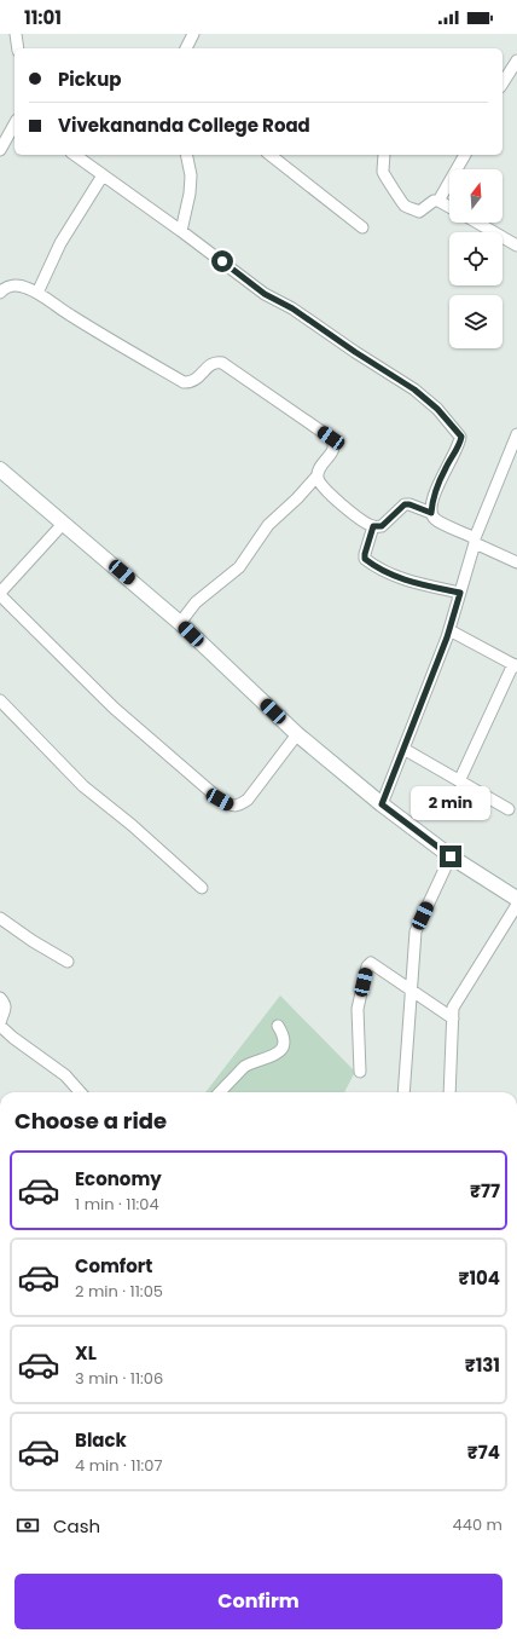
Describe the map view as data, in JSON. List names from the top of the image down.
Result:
{
  "north": "top",
  "page": {
    "status": "11:01",
    "banner": ["Pickup", "Vivekananda College Road"],
    "bubble": "2 min",
    "heading": "Choose a ride",
    "list": [
      {
        "name": "Economy",
        "note": "1 min · 11:04",
        "value": "₹77"
      },
      {
        "name": "Comfort",
        "note": "2 min · 11:05",
        "value": "₹104"
      },
      {
        "name": "XL",
        "note": "3 min · 11:06",
        "value": "₹131"
      },
      {
        "name": "Black",
        "note": "4 min · 11:07",
        "value": "₹74"
      }
    ],
    "pay": ["Cash", "440 m"],
    "buttons": "Confirm"
  }
}
